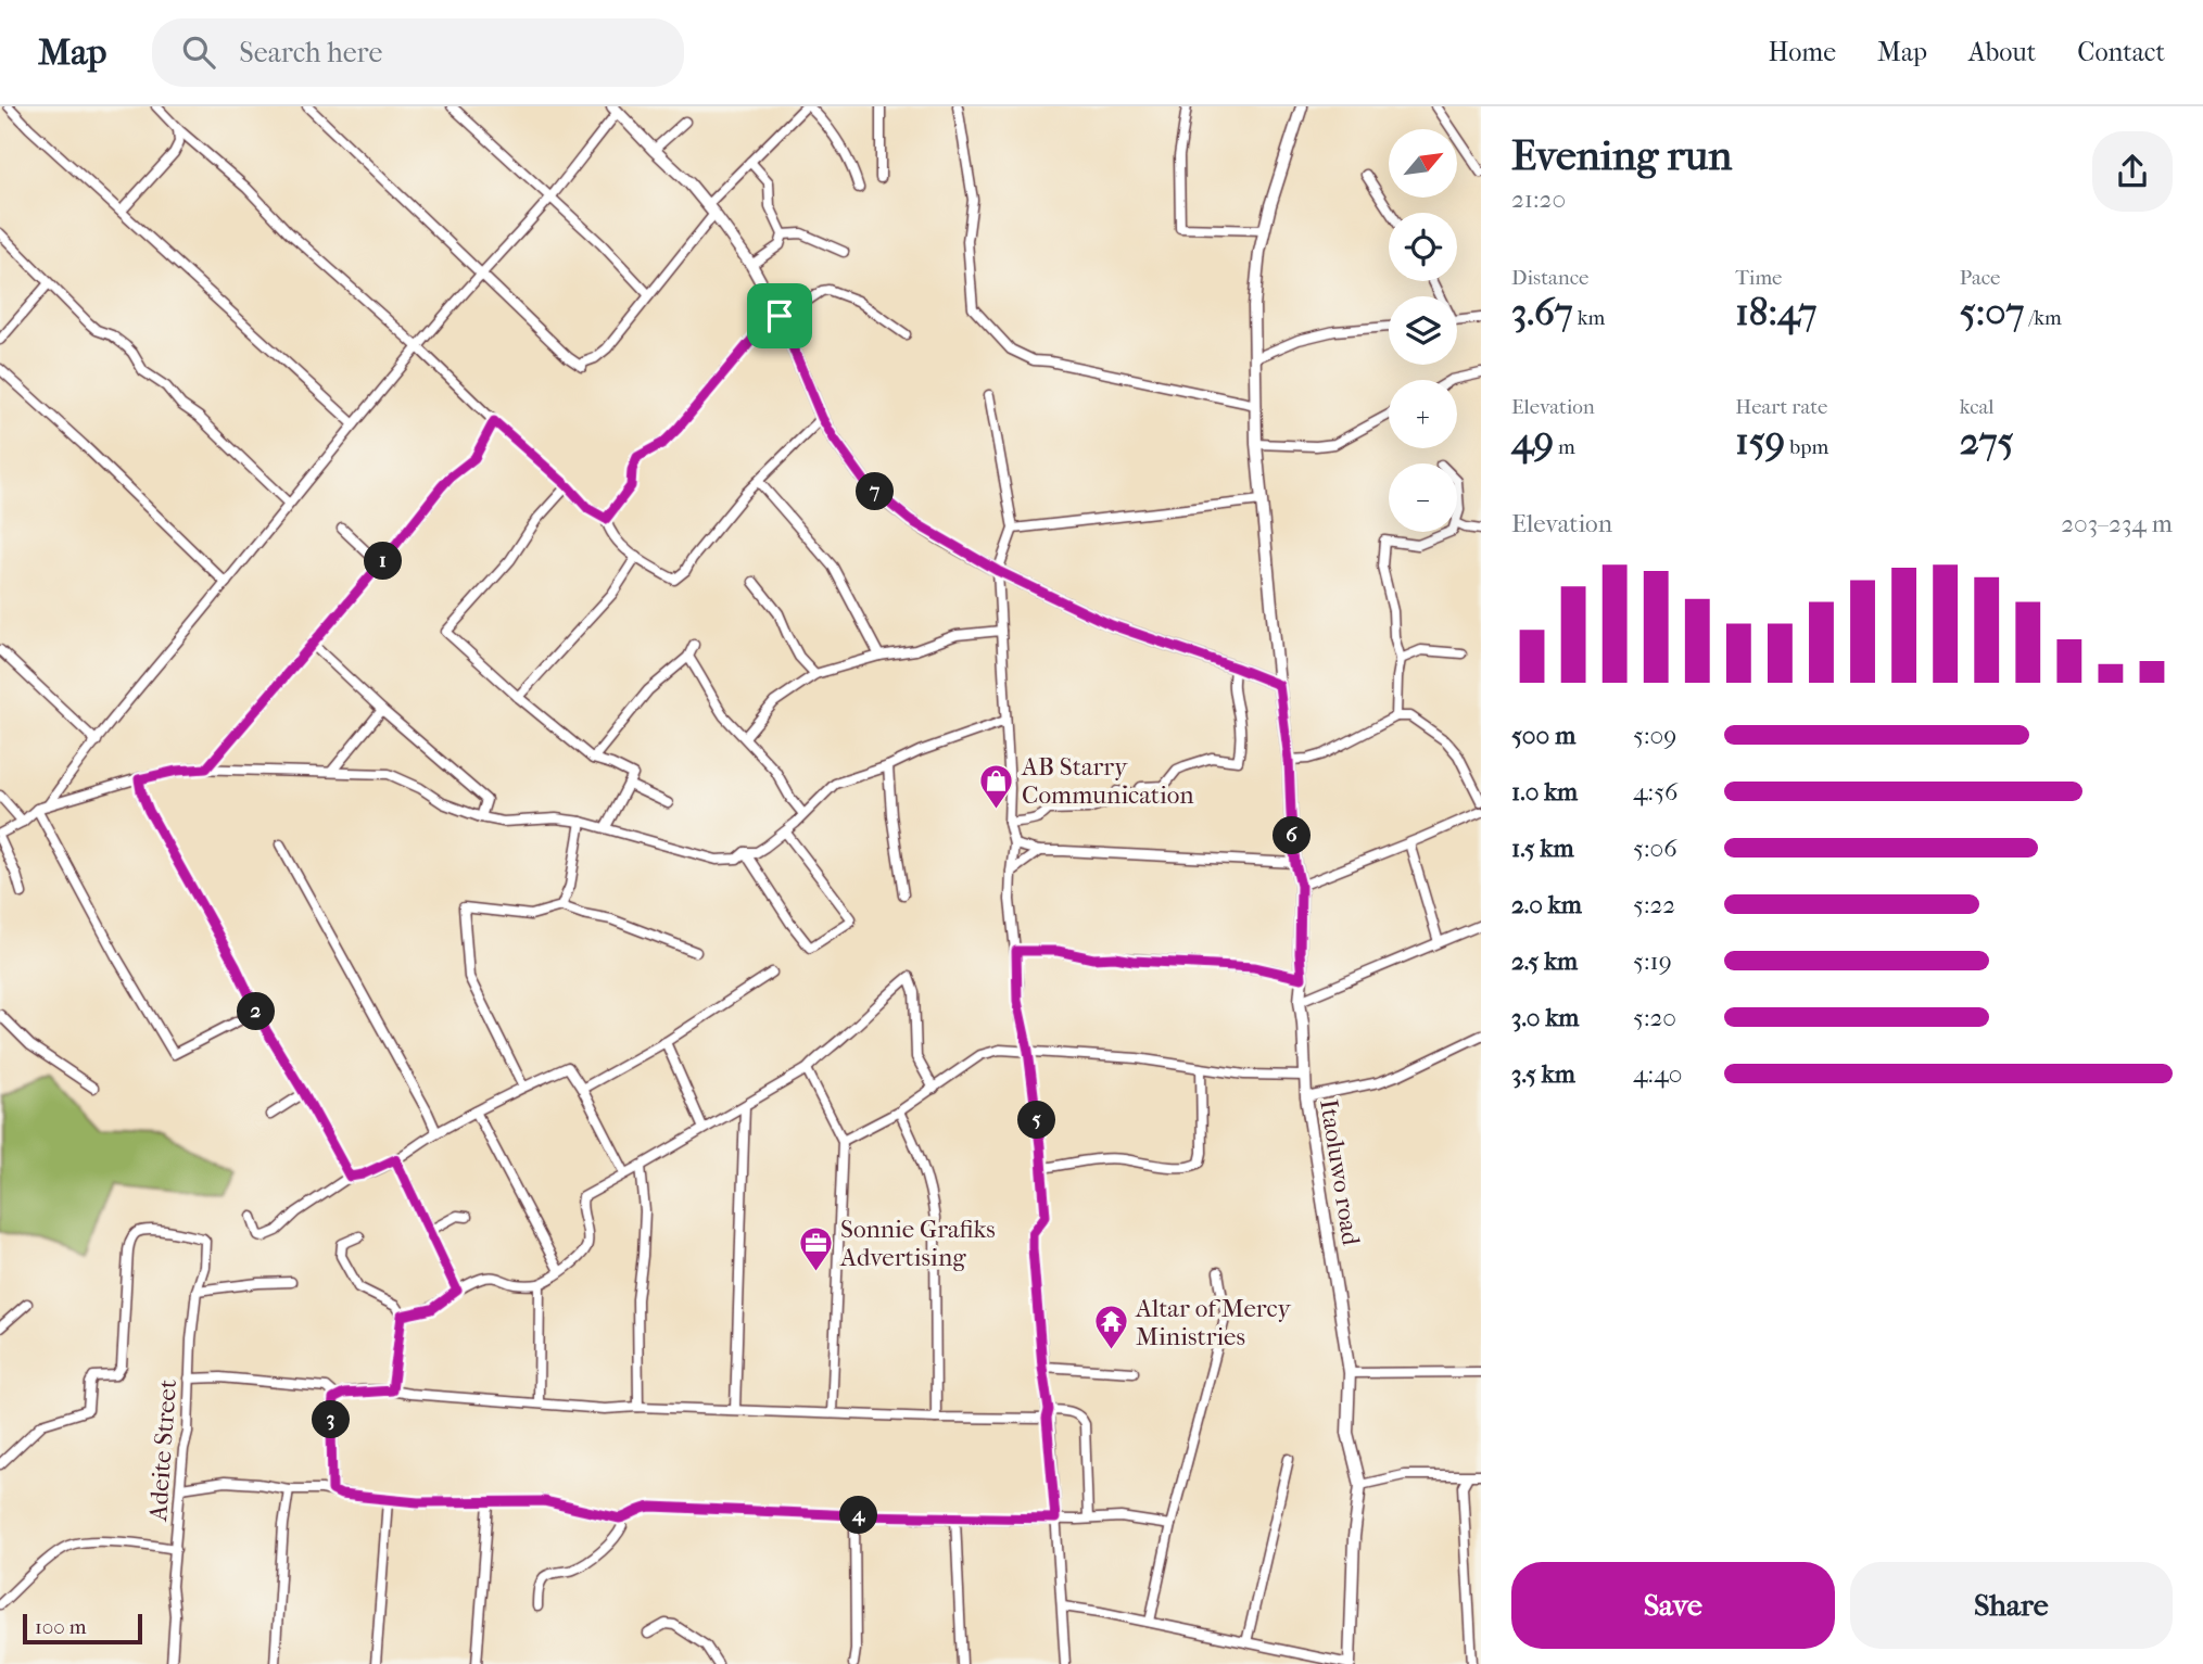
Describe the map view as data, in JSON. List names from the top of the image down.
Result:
{
  "streets": {
    "street": ["Itaoluwo road", "Adeite Street"]
  },
  "places": {
    "shop": ["AB Starry Communication"],
    "office": ["Sonnie Grafiks Advertising"],
    "temple": ["Altar of Mercy Ministries"]
  },
  "scale_bar": "100 m",
  "north": "top right",
  "page": {
    "header": "Map",
    "search": "Search here",
    "nav": [
      "Home",
      "Map",
      "About",
      "Contact"
    ],
    "heading": ["Evening run", "21:20"],
    "map_buttons": ["+", "−"],
    "stats": [
      ["Distance", "3.67 km"],
      ["Time", "18:47"],
      ["Pace", "5:07 /km"],
      ["Elevation", "49 m"],
      ["Heart rate", "159 bpm"],
      ["kcal", "275"]
    ],
    "pins": [
      "7",
      "1",
      "6",
      "2",
      "5",
      "3",
      "4"
    ],
    "chart": ["Elevation", "203–234 m"],
    "list": [
      {
        "name": "500 m",
        "note": "5:09"
      },
      {
        "name": "1.0 km",
        "note": "4:56"
      },
      {
        "name": "1.5 km",
        "note": "5:06"
      },
      {
        "name": "2.0 km",
        "note": "5:22"
      },
      {
        "name": "2.5 km",
        "note": "5:19"
      },
      {
        "name": "3.0 km",
        "note": "5:20"
      },
      {
        "name": "3.5 km",
        "note": "4:40"
      }
    ],
    "buttons": ["Save", "Share"],
    "scale": "100 m"
  }
}
